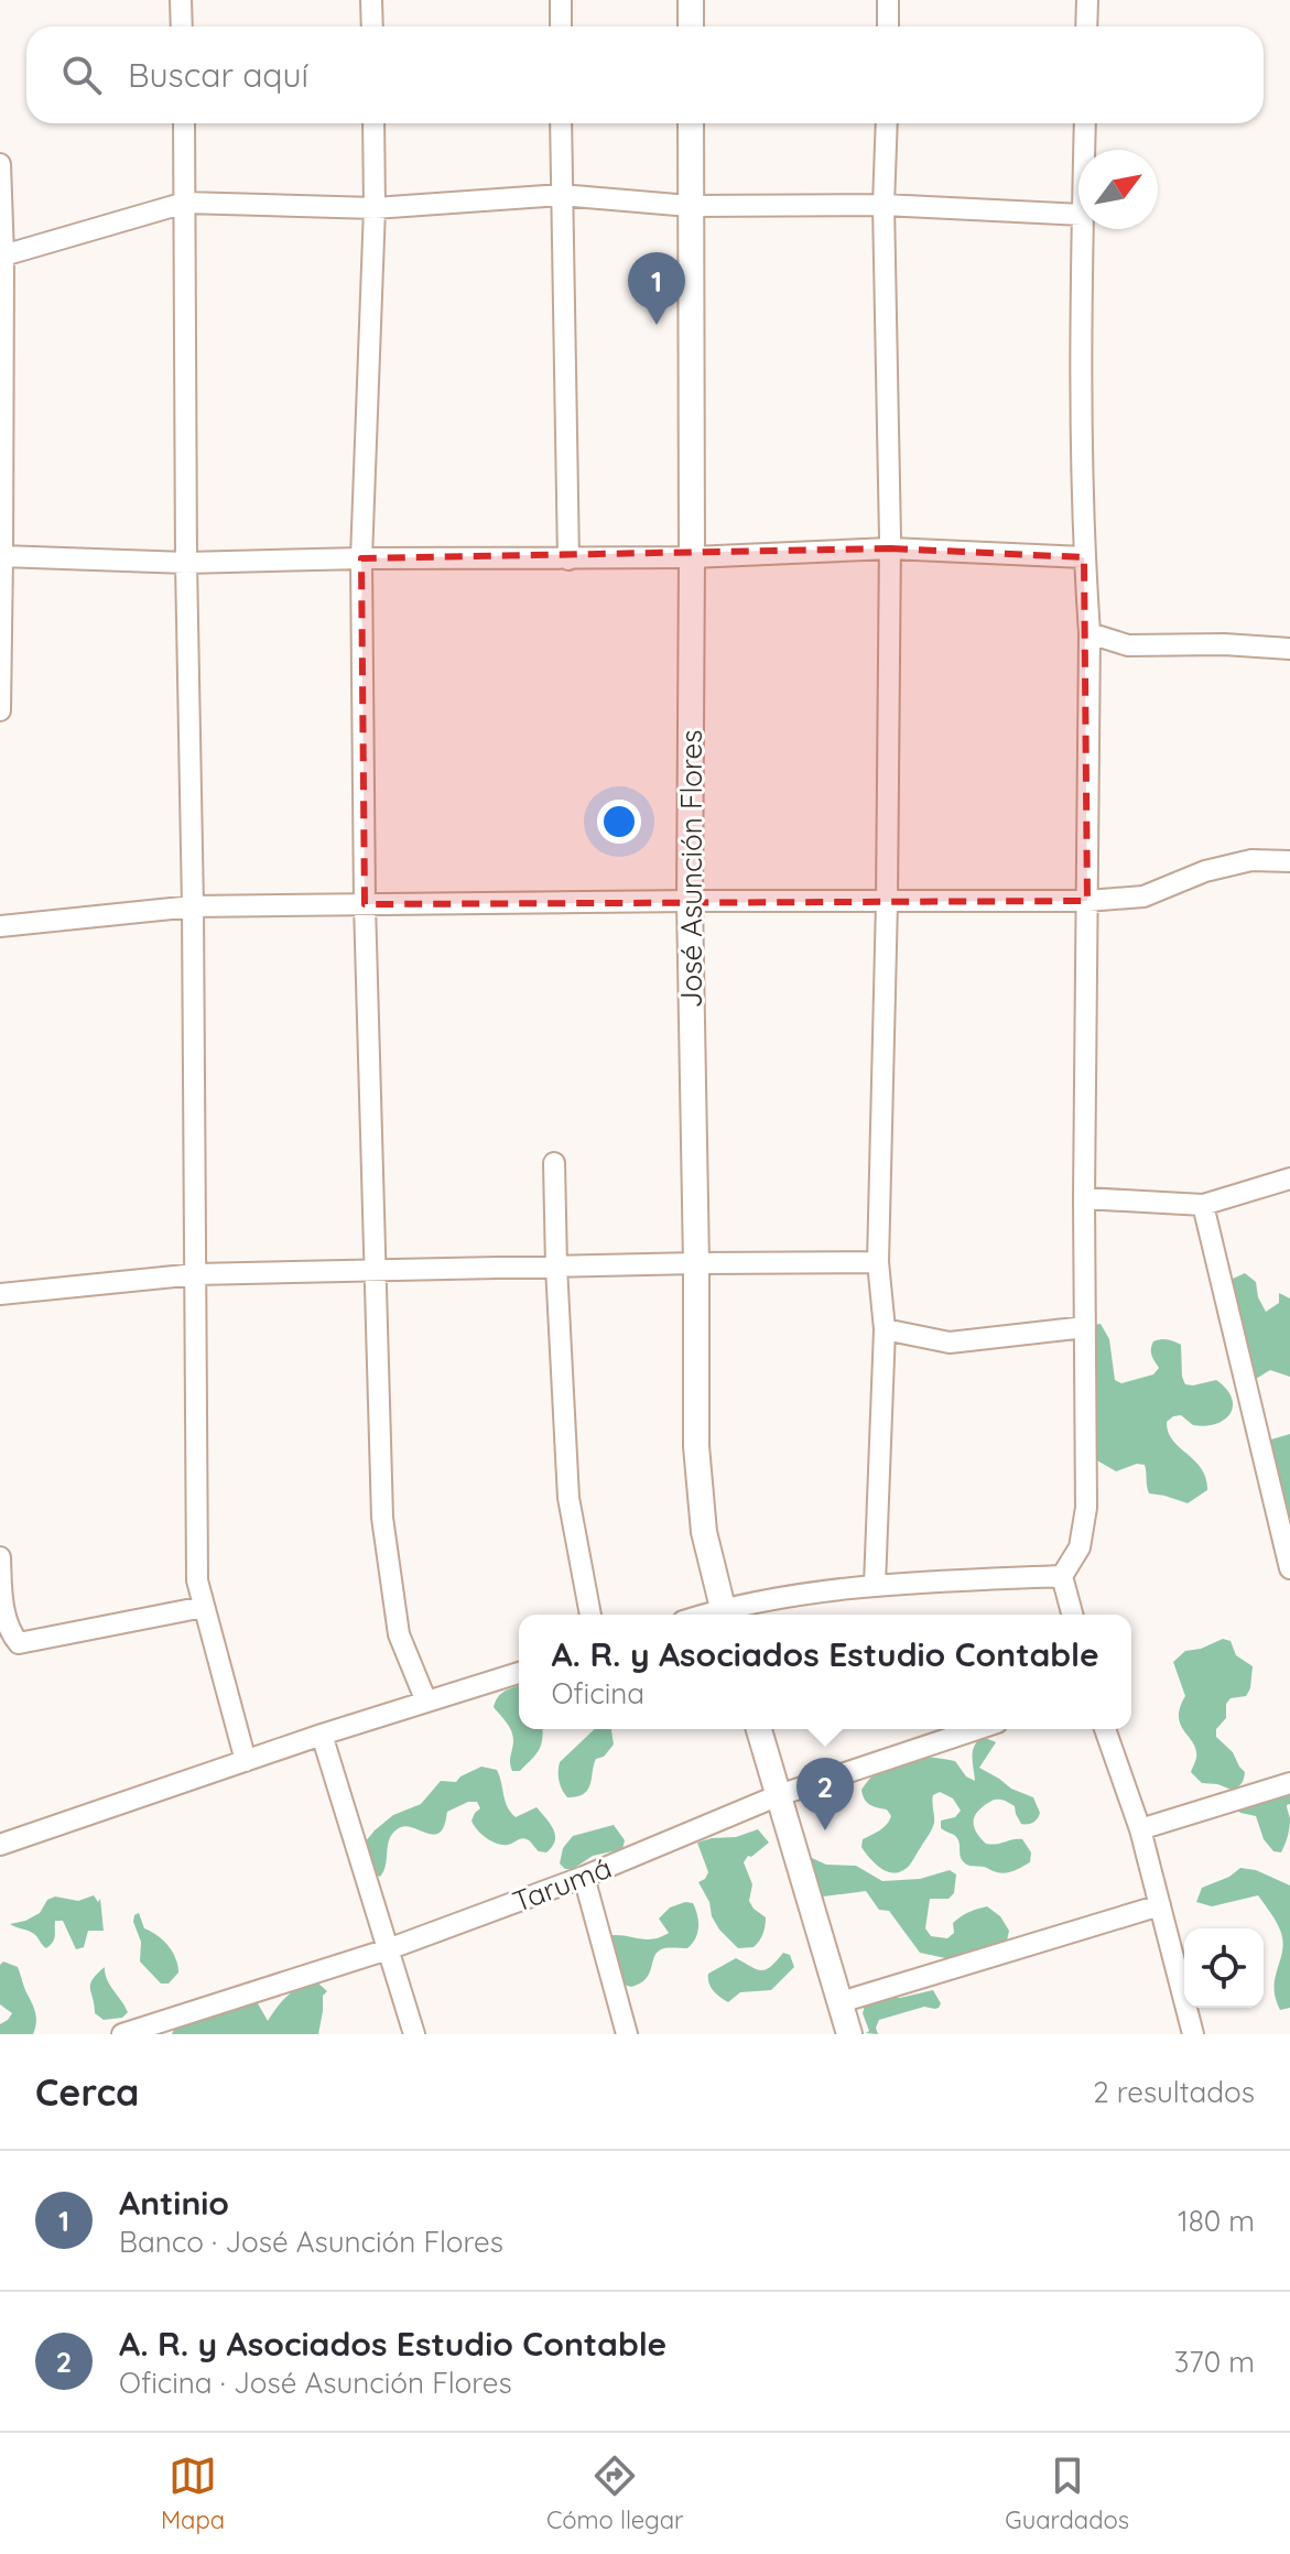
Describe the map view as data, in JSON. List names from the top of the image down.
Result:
{
  "streets": {
    "street": ["José Asunción Flores", "Tarumá"]
  },
  "north": "top right",
  "page": {
    "search": "Buscar aquí",
    "pins": ["1", "2"],
    "popup": ["A. R. y Asociados Estudio Contable", "Oficina"],
    "heading": ["Cerca", "2 resultados"],
    "list": [
      {
        "mark": "1",
        "name": "Antinio",
        "note": "Banco · José Asunción Flores",
        "value": "180 m"
      },
      {
        "mark": "2",
        "name": "A. R. y Asociados Estudio Contable",
        "note": "Oficina · José Asunción Flores",
        "value": "370 m"
      }
    ],
    "nav": ["Mapa", "Cómo llegar", "Guardados"]
  }
}
